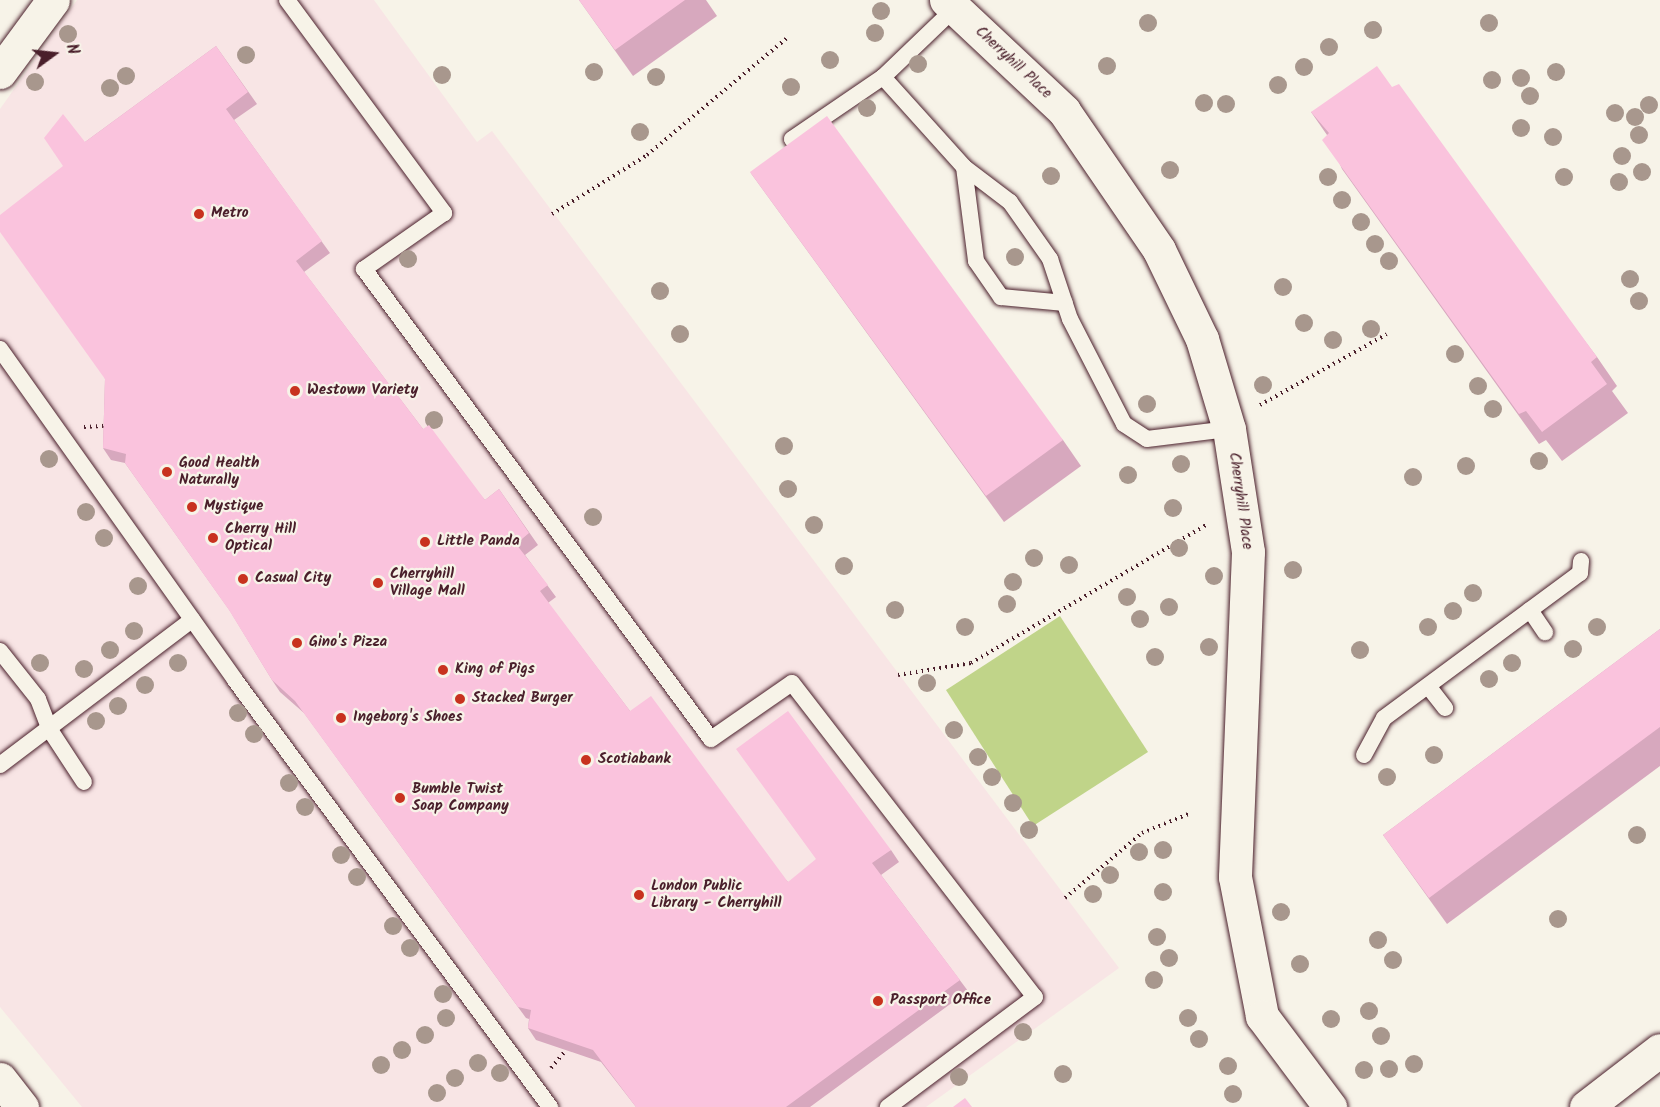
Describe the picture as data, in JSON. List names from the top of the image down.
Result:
{
  "streets": {
    "street": ["Cherryhill Place"]
  },
  "places": [
    "Metro",
    "Westown Variety",
    "Good Health Naturally",
    "Mystique",
    "Cherry Hill Optical",
    "Little Panda",
    "Casual City",
    "Cherryhill Village Mall",
    "Gino's Pizza",
    "King of Pigs",
    "Stacked Burger",
    "Ingeborg's Shoes",
    "Scotiabank",
    "Bumble Twist Soap Company",
    "London Public Library - Cherryhill",
    "Passport Office"
  ],
  "north": "right"
}
